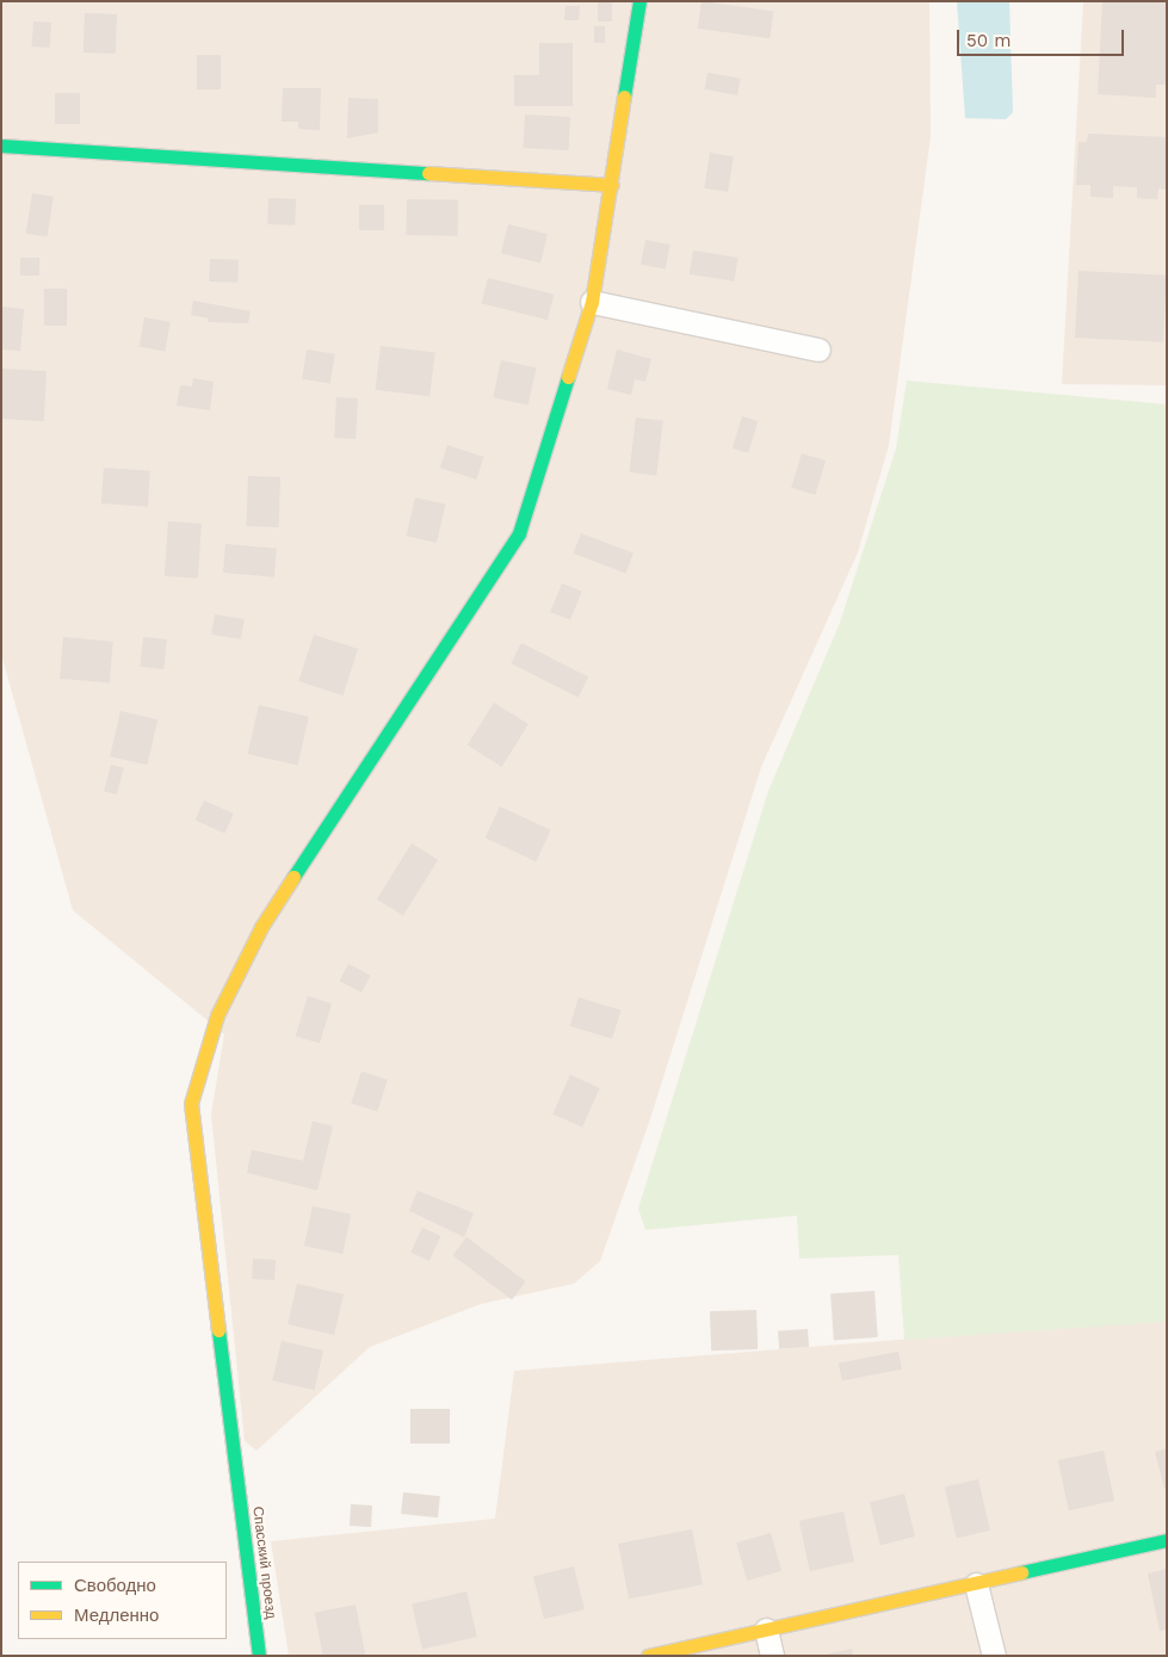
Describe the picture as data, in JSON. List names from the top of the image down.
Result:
{
  "streets": {
    "street": ["Спасский проезд"]
  },
  "legend": ["Свободно", "Медленно"],
  "scale_bar": "50 m"
}
